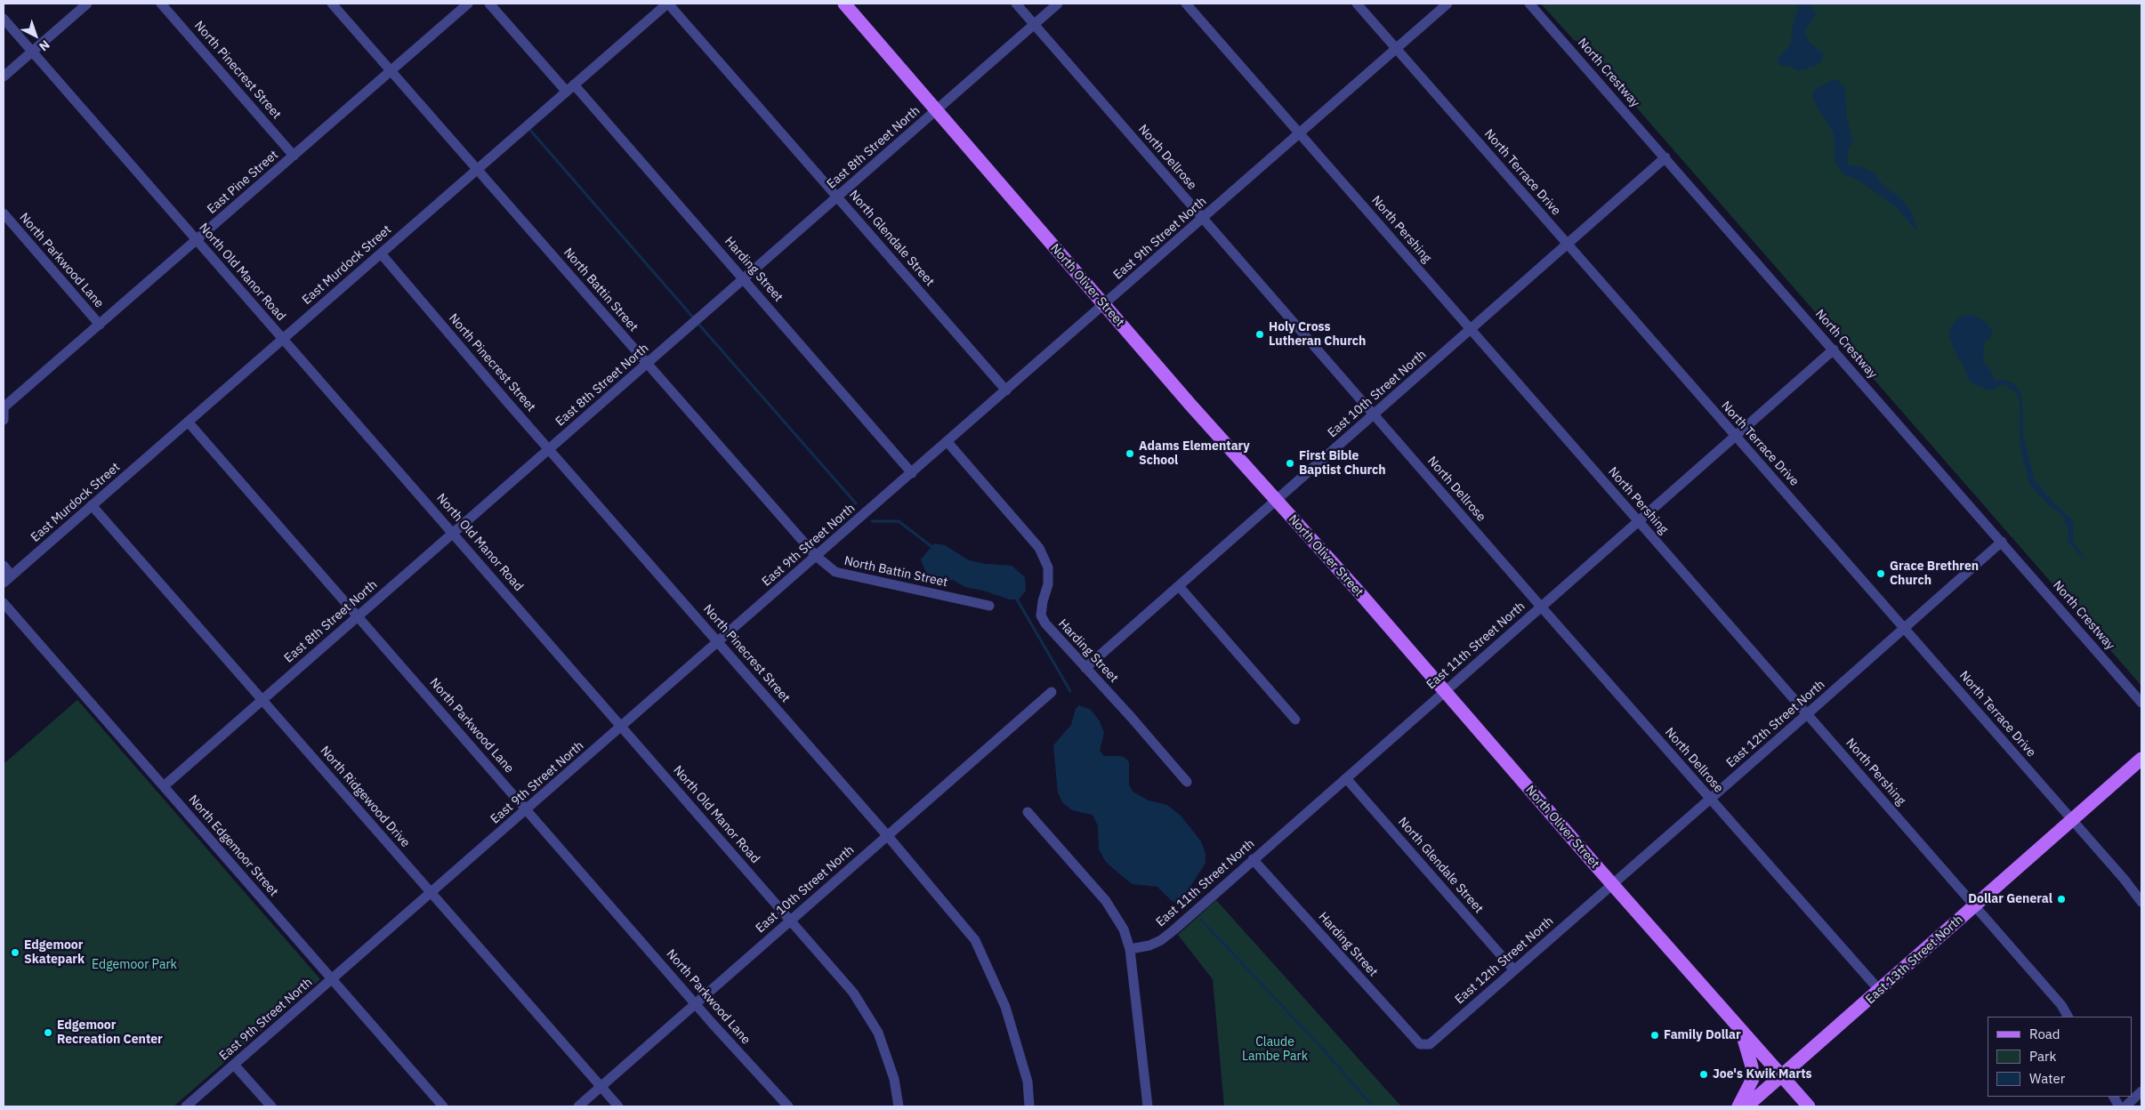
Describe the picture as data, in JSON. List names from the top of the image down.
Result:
{
  "streets": {
    "main road": ["North Oliver Street", "East 13th Street North"],
    "street": [
      "North Pinecrest Street",
      "North Crestway",
      "East 8th Street North",
      "North Dellrose",
      "North Terrace Drive",
      "East Pine Street",
      "North Pershing",
      "North Glendale Street",
      "East 9th Street North",
      "North Parkwood Lane",
      "East Murdock Street",
      "Harding Street",
      "North Old Manor Road",
      "North Battin Street",
      "East 10th Street North",
      "East 11th Street North",
      "East 12th Street North",
      "North Ridgewood Drive",
      "North Edgemoor Street"
    ]
  },
  "crossings": [
    ["North Pinecrest Street", "East 8th Street North"],
    ["North Pinecrest Street", "East Pine Street"],
    ["North Pinecrest Street", "East 9th Street North"],
    ["North Pinecrest Street", "East Murdock Street"],
    ["North Pinecrest Street", "East 10th Street North"],
    ["North Crestway", "East 10th Street North"],
    ["North Crestway", "East 11th Street North"],
    ["North Crestway", "East 12th Street North"],
    ["East 8th Street North", "North Dellrose"],
    ["East 8th Street North", "North Glendale Street"],
    ["East 8th Street North", "North Parkwood Lane"],
    ["East 8th Street North", "Harding Street"],
    ["East 8th Street North", "North Old Manor Road"],
    ["East 8th Street North", "North Oliver Street"],
    ["East 8th Street North", "North Battin Street"],
    ["East 8th Street North", "North Ridgewood Drive"],
    ["East 8th Street North", "North Edgemoor Street"],
    ["North Dellrose", "East 9th Street North"],
    ["North Dellrose", "East 10th Street North"],
    ["North Dellrose", "East 11th Street North"],
    ["North Dellrose", "East 12th Street North"],
    ["North Dellrose", "East 13th Street North"],
    ["North Terrace Drive", "East 9th Street North"],
    ["North Terrace Drive", "East 10th Street North"],
    ["North Terrace Drive", "East 11th Street North"],
    ["North Terrace Drive", "East 12th Street North"],
    ["North Terrace Drive", "East 13th Street North"],
    ["East Pine Street", "North Parkwood Lane"],
    ["East Pine Street", "North Old Manor Road"],
    ["East Pine Street", "North Battin Street"],
    ["North Pershing", "East 9th Street North"],
    ["North Pershing", "East 10th Street North"],
    ["North Pershing", "East 11th Street North"],
    ["North Pershing", "East 12th Street North"],
    ["North Pershing", "East 13th Street North"],
    ["North Glendale Street", "East 9th Street North"],
    ["North Glendale Street", "East Murdock Street"],
    ["North Glendale Street", "East 11th Street North"],
    ["North Glendale Street", "East 12th Street North"],
    ["East 9th Street North", "North Parkwood Lane"],
    ["East 9th Street North", "Harding Street"],
    ["East 9th Street North", "North Old Manor Road"],
    ["East 9th Street North", "North Oliver Street"],
    ["East 9th Street North", "North Battin Street"],
    ["East 9th Street North", "North Ridgewood Drive"],
    ["East 9th Street North", "North Edgemoor Street"],
    ["North Parkwood Lane", "East Murdock Street"],
    ["North Parkwood Lane", "East 10th Street North"],
    ["East Murdock Street", "Harding Street"],
    ["East Murdock Street", "North Old Manor Road"],
    ["East Murdock Street", "North Battin Street"],
    ["East Murdock Street", "North Ridgewood Drive"],
    ["Harding Street", "East 10th Street North"],
    ["Harding Street", "East 11th Street North"],
    ["Harding Street", "East 12th Street North"],
    ["North Old Manor Road", "East 10th Street North"],
    ["North Oliver Street", "East 10th Street North"],
    ["North Oliver Street", "East 11th Street North"],
    ["North Oliver Street", "East 12th Street North"],
    ["North Oliver Street", "East 13th Street North"],
    ["East 10th Street North", "North Ridgewood Drive"]
  ],
  "parks": ["Edgemoor Park", "Claude Lambe Park"],
  "places": [
    "Holy Cross Lutheran Church",
    "Adams Elementary School",
    "First Bible Baptist Church",
    "Grace Brethren Church",
    "Dollar General",
    "Edgemoor Skatepark",
    "Edgemoor Recreation Center",
    "Family Dollar",
    "Joe's Kwik Marts"
  ],
  "legend": ["Road", "Park", "Water"],
  "north": "bottom right"
}
